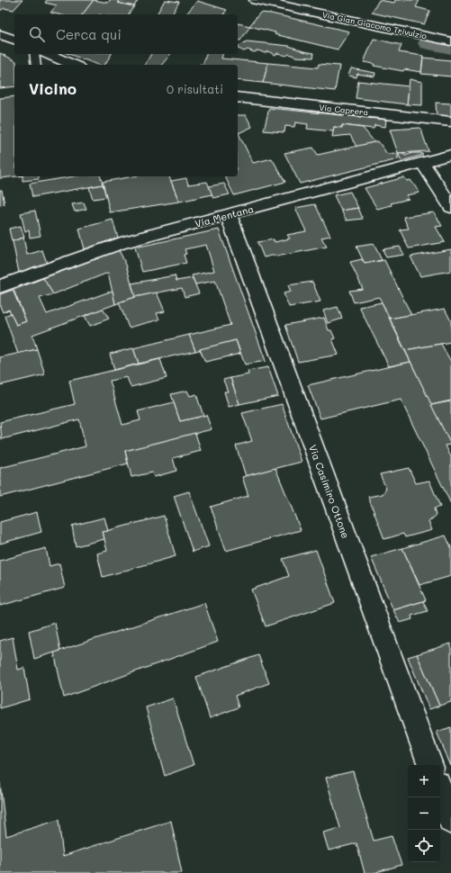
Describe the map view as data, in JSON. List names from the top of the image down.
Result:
{
  "streets": {
    "street": [
      "Via Gian Giacomo Trivulzio",
      "Via Caprera",
      "Via Mentana",
      "Via Casimiro Ottone"
    ]
  },
  "crossings": [
    ["Via Mentana", "Via Casimiro Ottone"]
  ],
  "page": {
    "search": "Cerca qui",
    "heading": ["Vicino", "0 risultati"],
    "map_buttons": ["+", "−"]
  }
}
